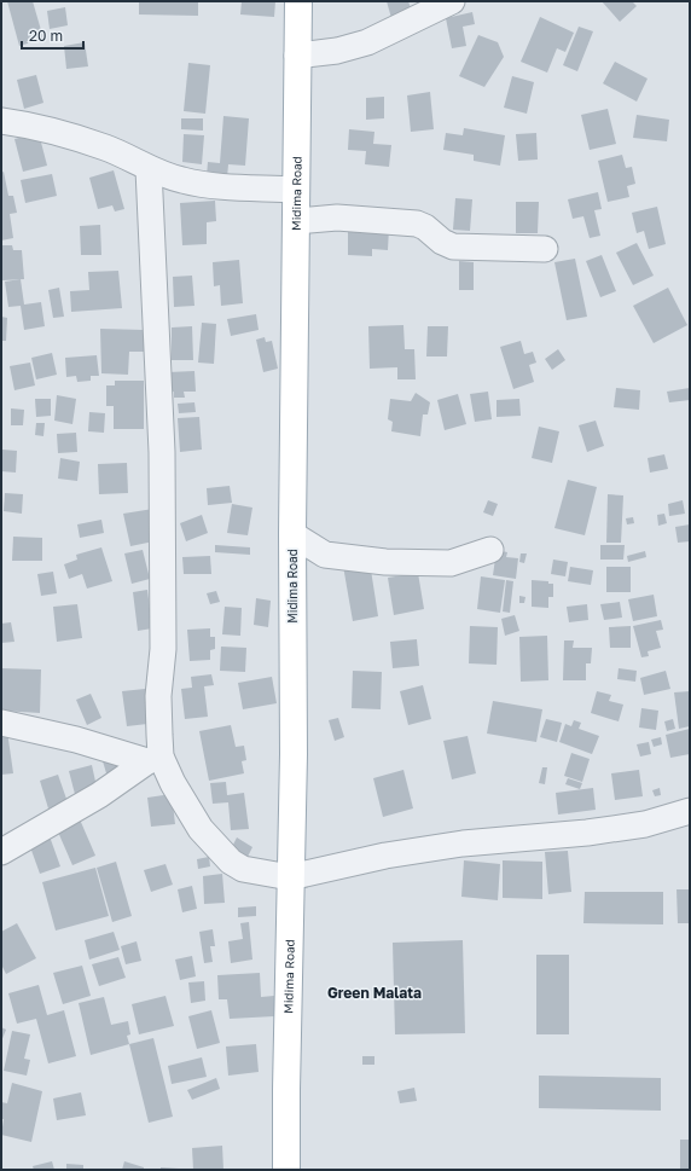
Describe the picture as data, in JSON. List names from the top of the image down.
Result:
{
  "streets": {
    "main road": ["Midima Road"]
  },
  "districts": ["Green Malata"],
  "scale_bar": "20 m"
}
